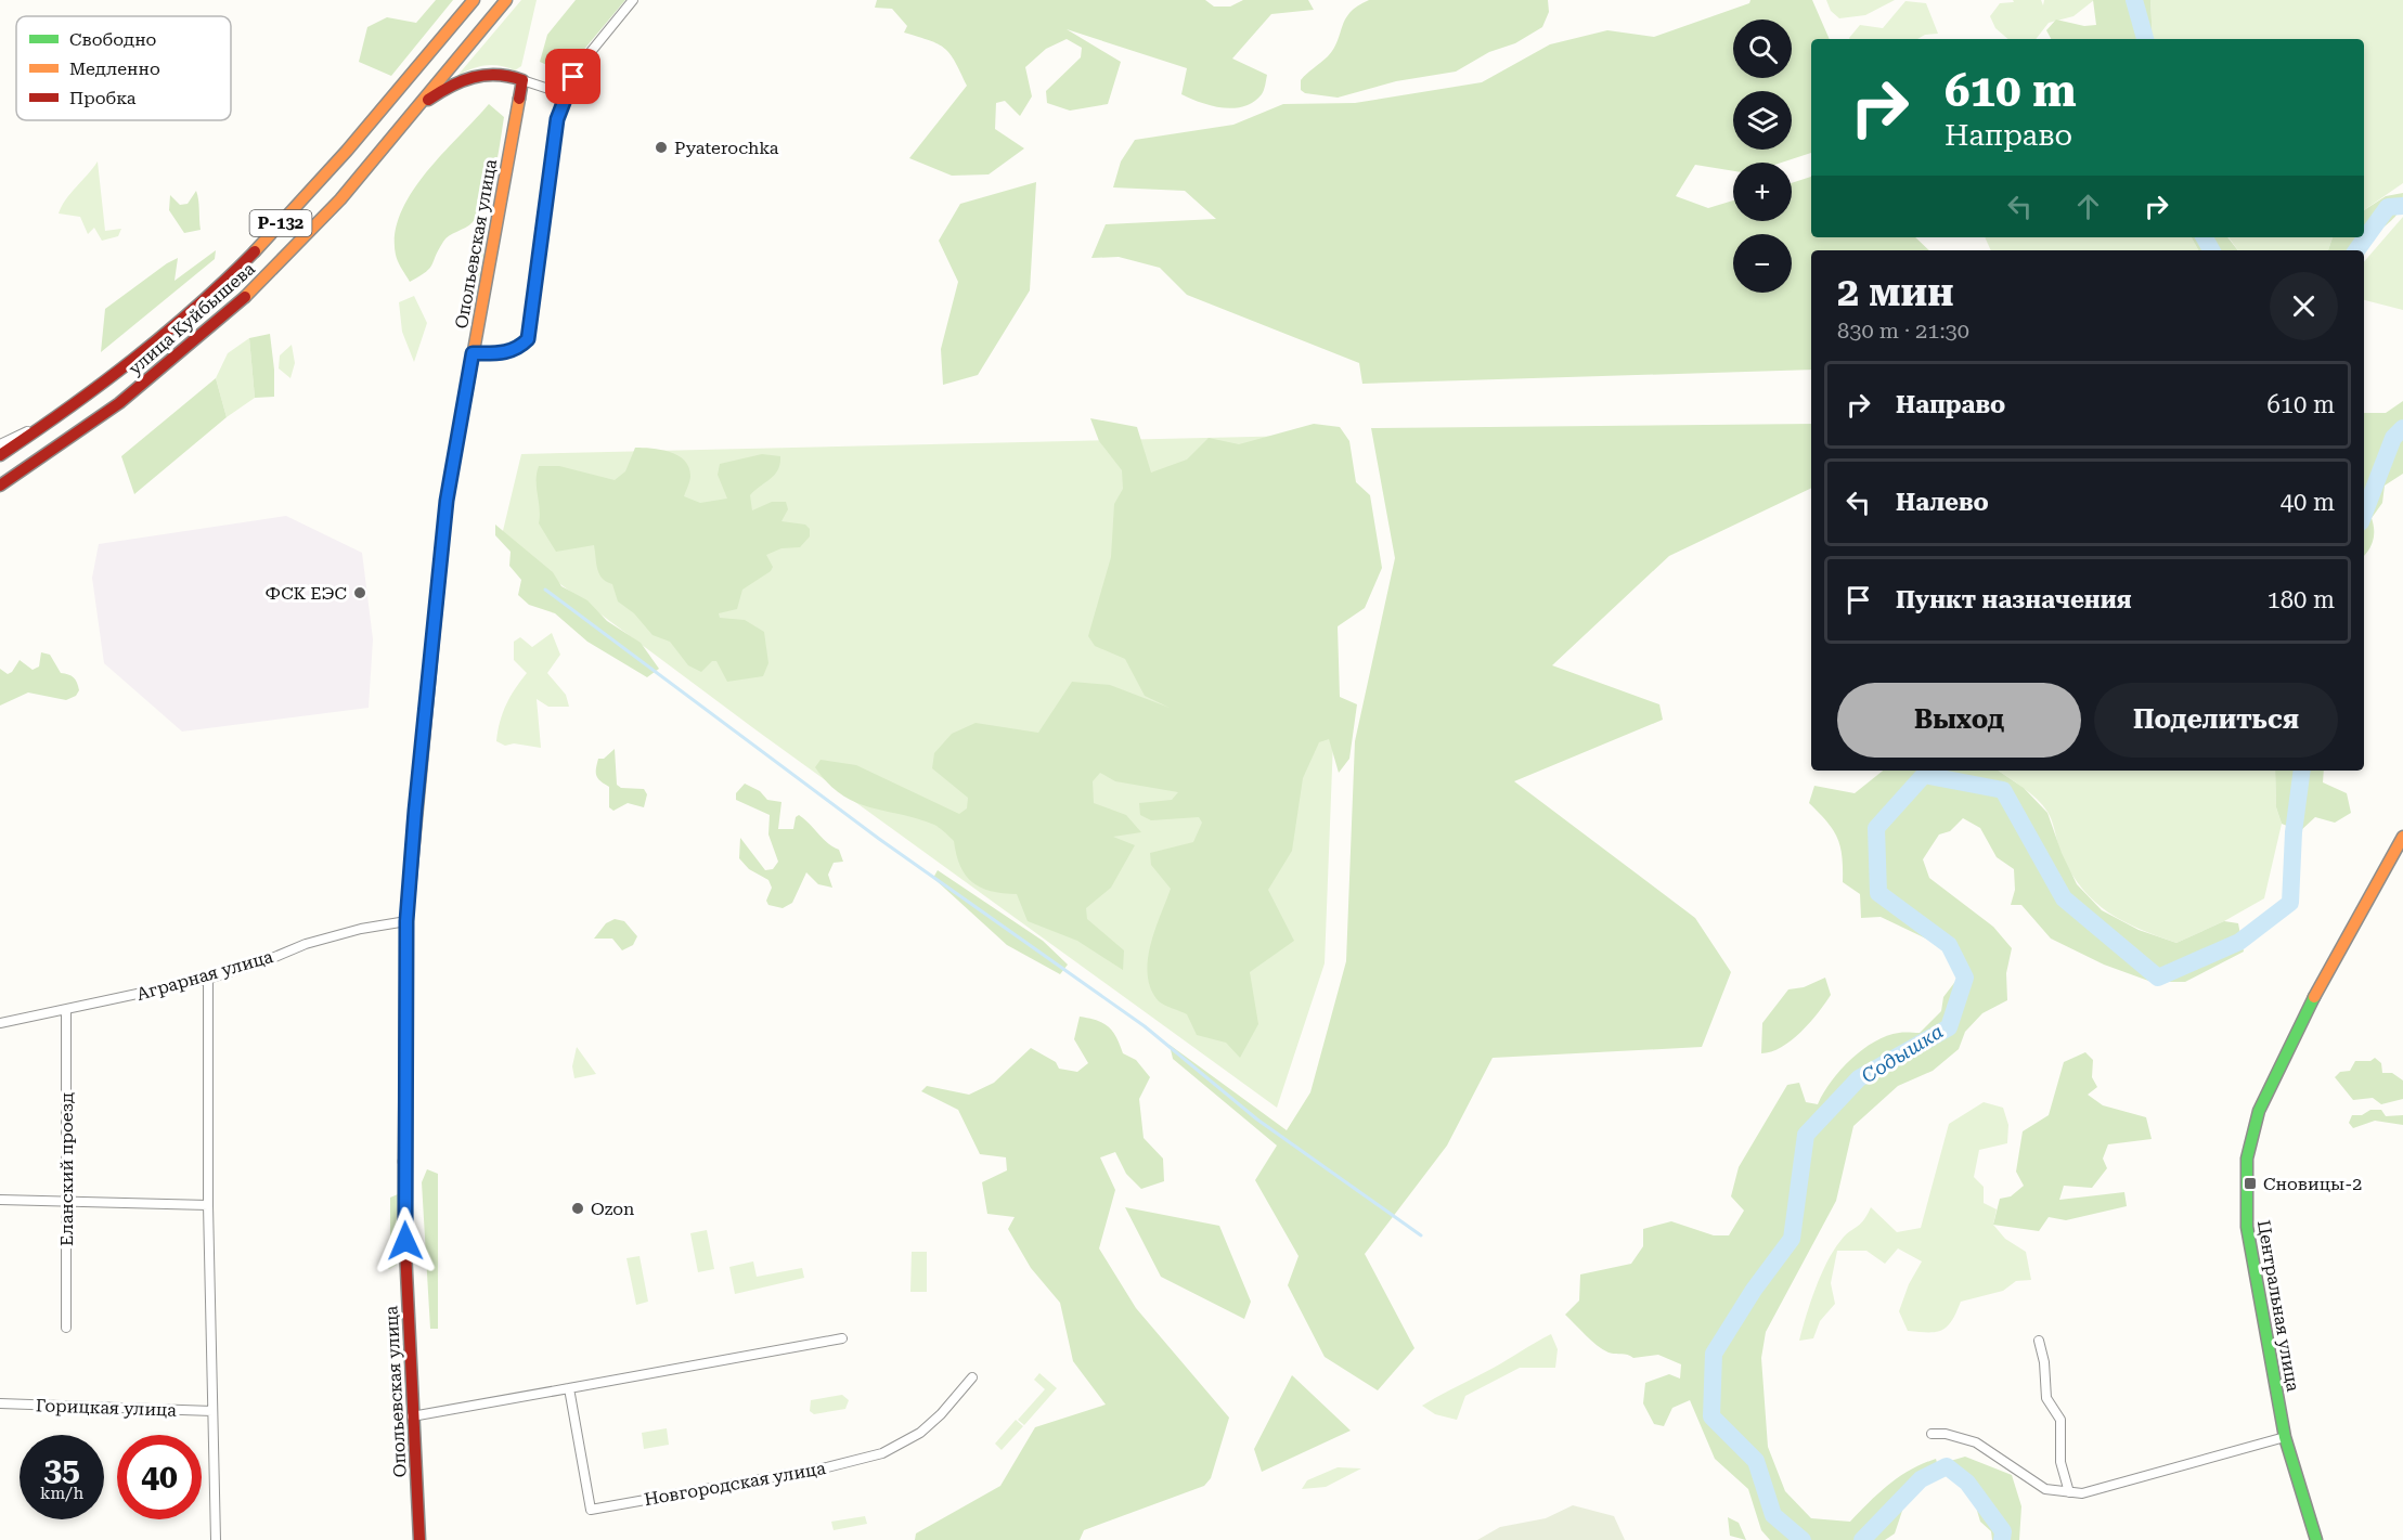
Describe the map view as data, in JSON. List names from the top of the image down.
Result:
{
  "streets": {
    "main road": [
      "Р-132",
      "Опольевская улица",
      "улица Куйбышева",
      "Центральная улица"
    ],
    "street": [
      "Аграрная улица",
      "Еланский проезд",
      "Горицкая улица",
      "Новгородская улица"
    ]
  },
  "crossings": [
    ["Опольевская улица", "Аграрная улица"],
    ["Аграрная улица", "Еланский проезд"]
  ],
  "water": ["Содышка"],
  "places": {
    "other": ["Pyaterochka", "ФСК ЕЭС", "Ozon"],
    "transit": ["Сновицы-2"]
  },
  "legend": ["Свободно", "Медленно", "Пробка"],
  "page": {
    "map_buttons": ["+", "−"],
    "turn": ["610 m", "Направо"],
    "heading": ["2 мин", "830 m · 21:30"],
    "list": [
      {
        "name": "Направо",
        "value": "610 m"
      },
      {
        "name": "Налево",
        "value": "40 m"
      },
      {
        "name": "Пункт назначения",
        "value": "180 m"
      }
    ],
    "buttons": ["Выход", "Поделиться"],
    "speed": "35 km/h",
    "limit": "40"
  }
}
